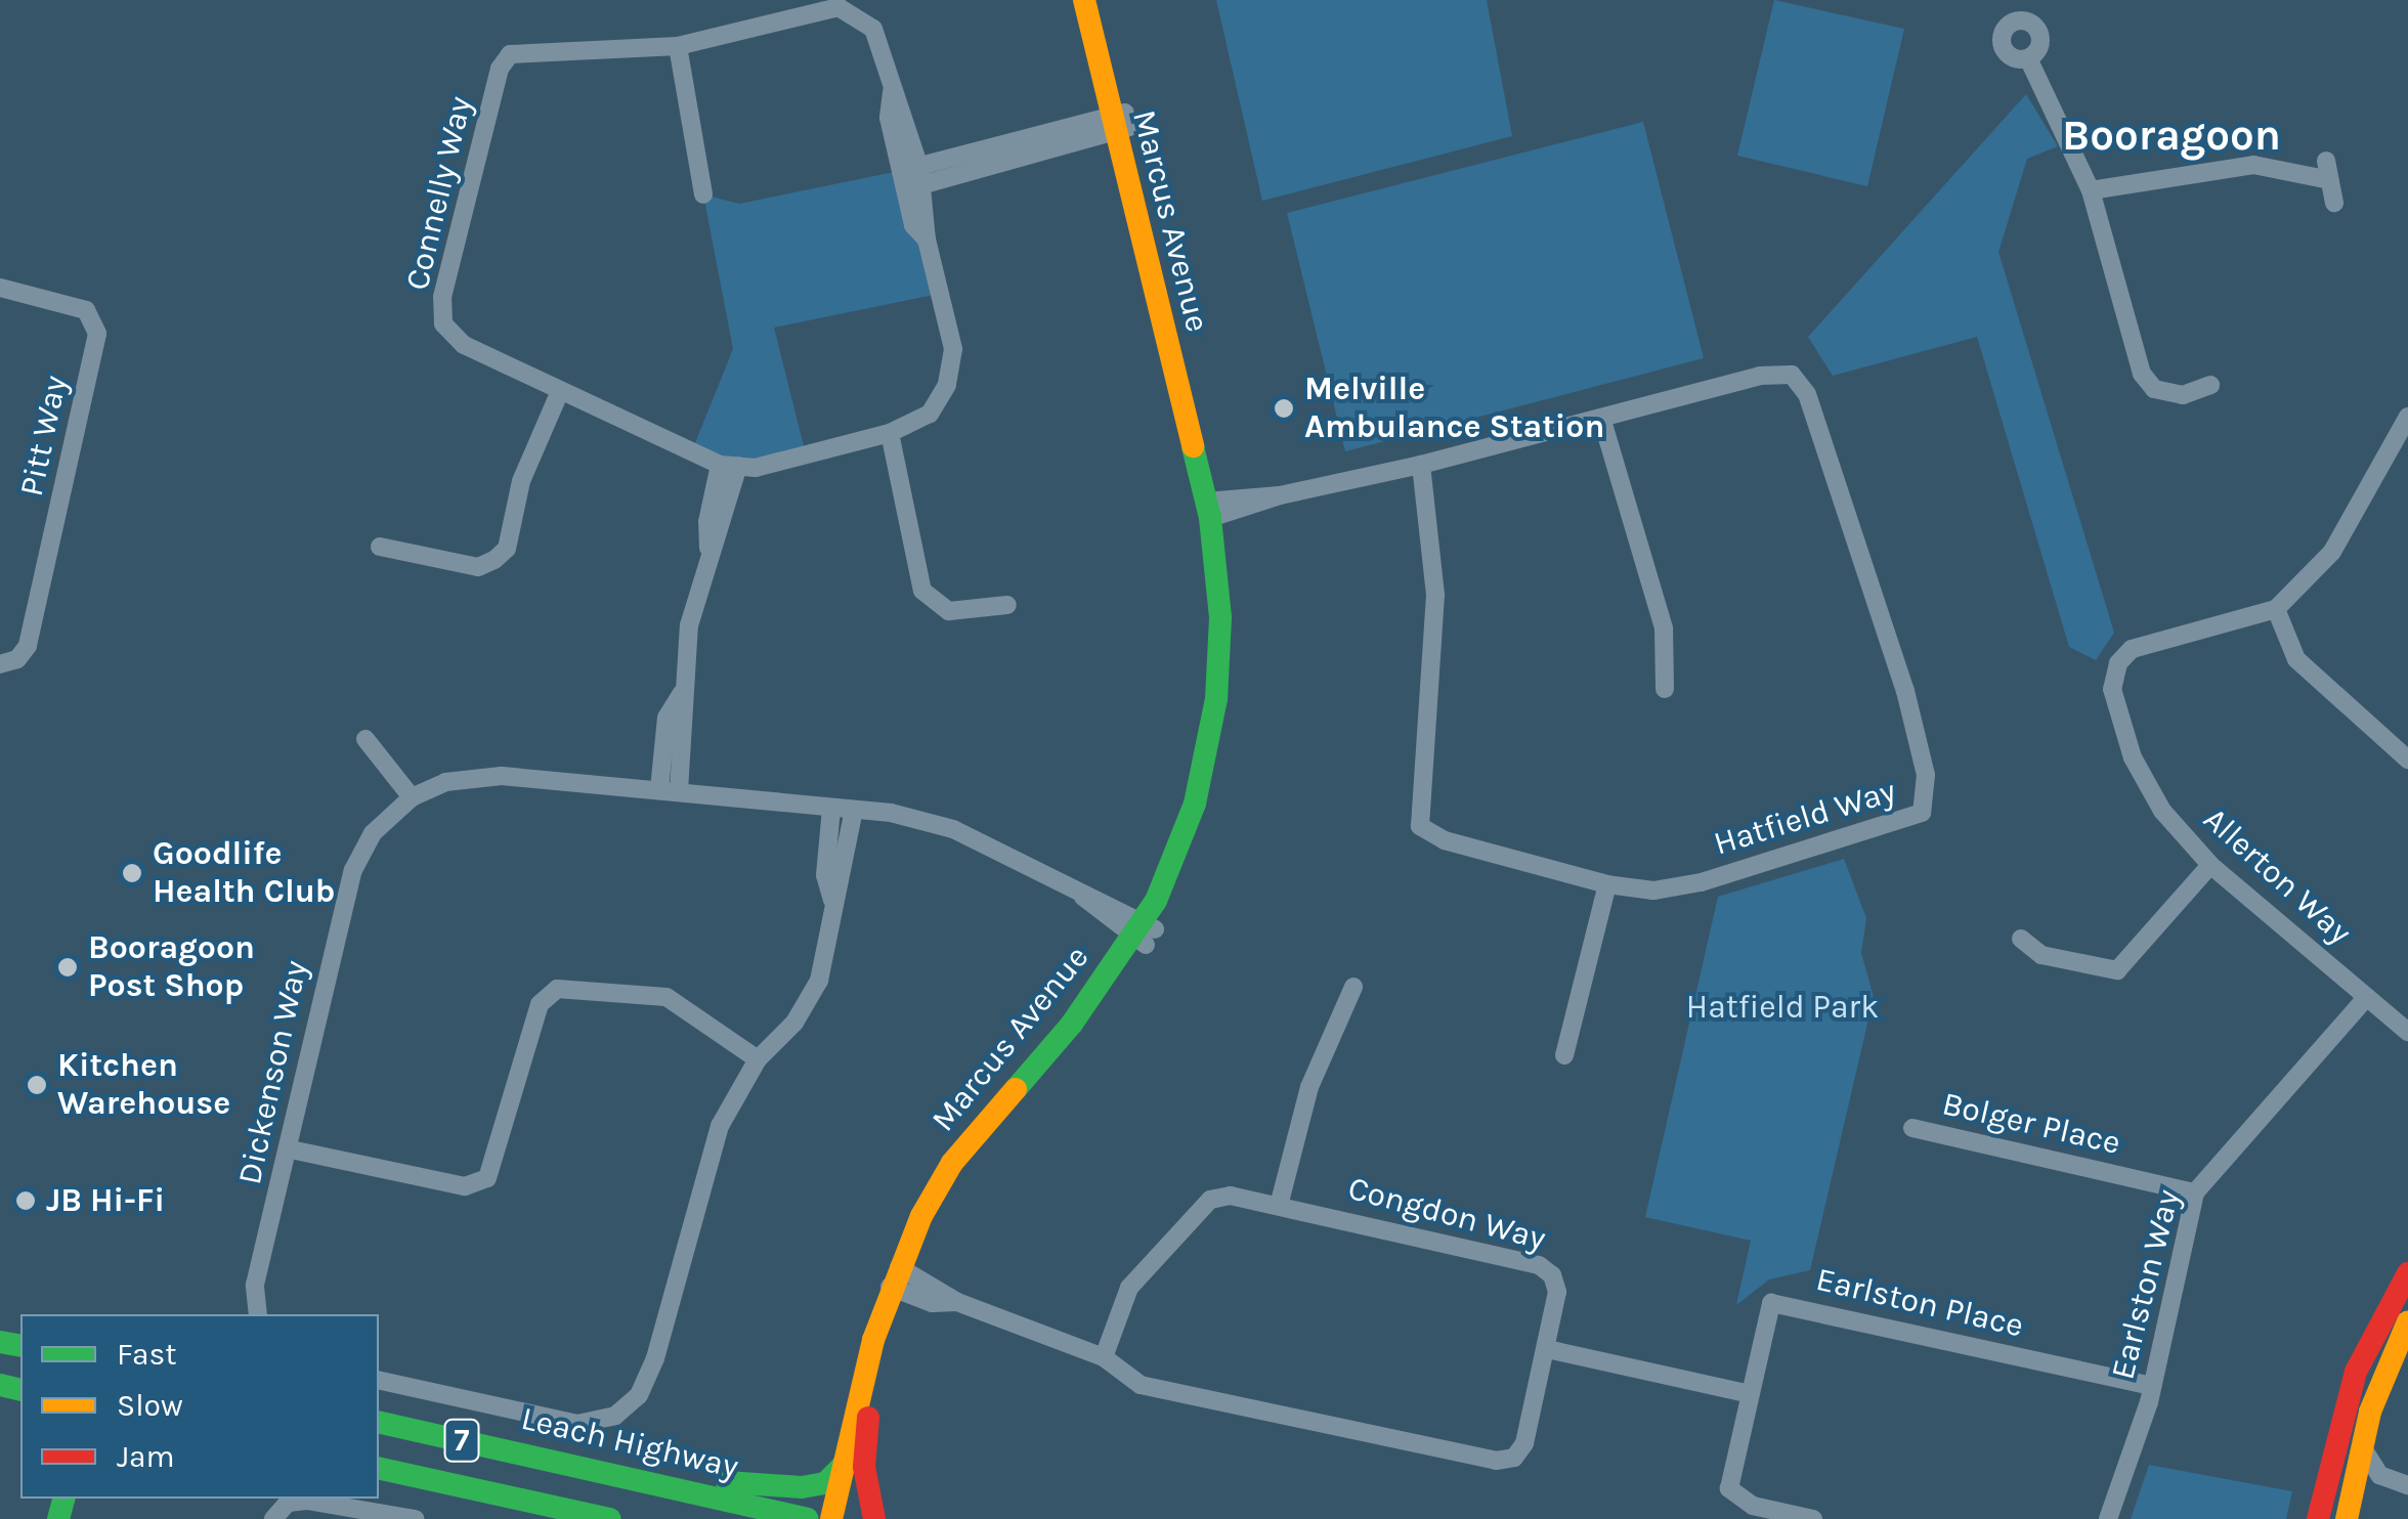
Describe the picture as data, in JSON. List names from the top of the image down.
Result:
{
  "streets": {
    "main road": ["Marcus Avenue", "7", "Leach Highway"],
    "street": [
      "Connelly Way",
      "Pitt Way",
      "Hatfield Way",
      "Allerton Way",
      "Dickenson Way",
      "Bolger Place",
      "Congdon Way",
      "Earlston Way",
      "Earlston Place"
    ]
  },
  "crossings": [
    ["Marcus Avenue", "Hatfield Way"],
    ["Marcus Avenue", "Dickenson Way"],
    ["Marcus Avenue", "Congdon Way"],
    ["Allerton Way", "Earlston Way"],
    ["Bolger Place", "Earlston Way"],
    ["Earlston Way", "Earlston Place"]
  ],
  "districts": ["Booragoon"],
  "parks": ["Hatfield Park"],
  "places": [
    "Melville Ambulance Station",
    "Goodlife Health Club",
    "Booragoon Post Shop",
    "Kitchen Warehouse",
    "JB Hi-Fi"
  ],
  "legend": ["Fast", "Slow", "Jam"]
}
